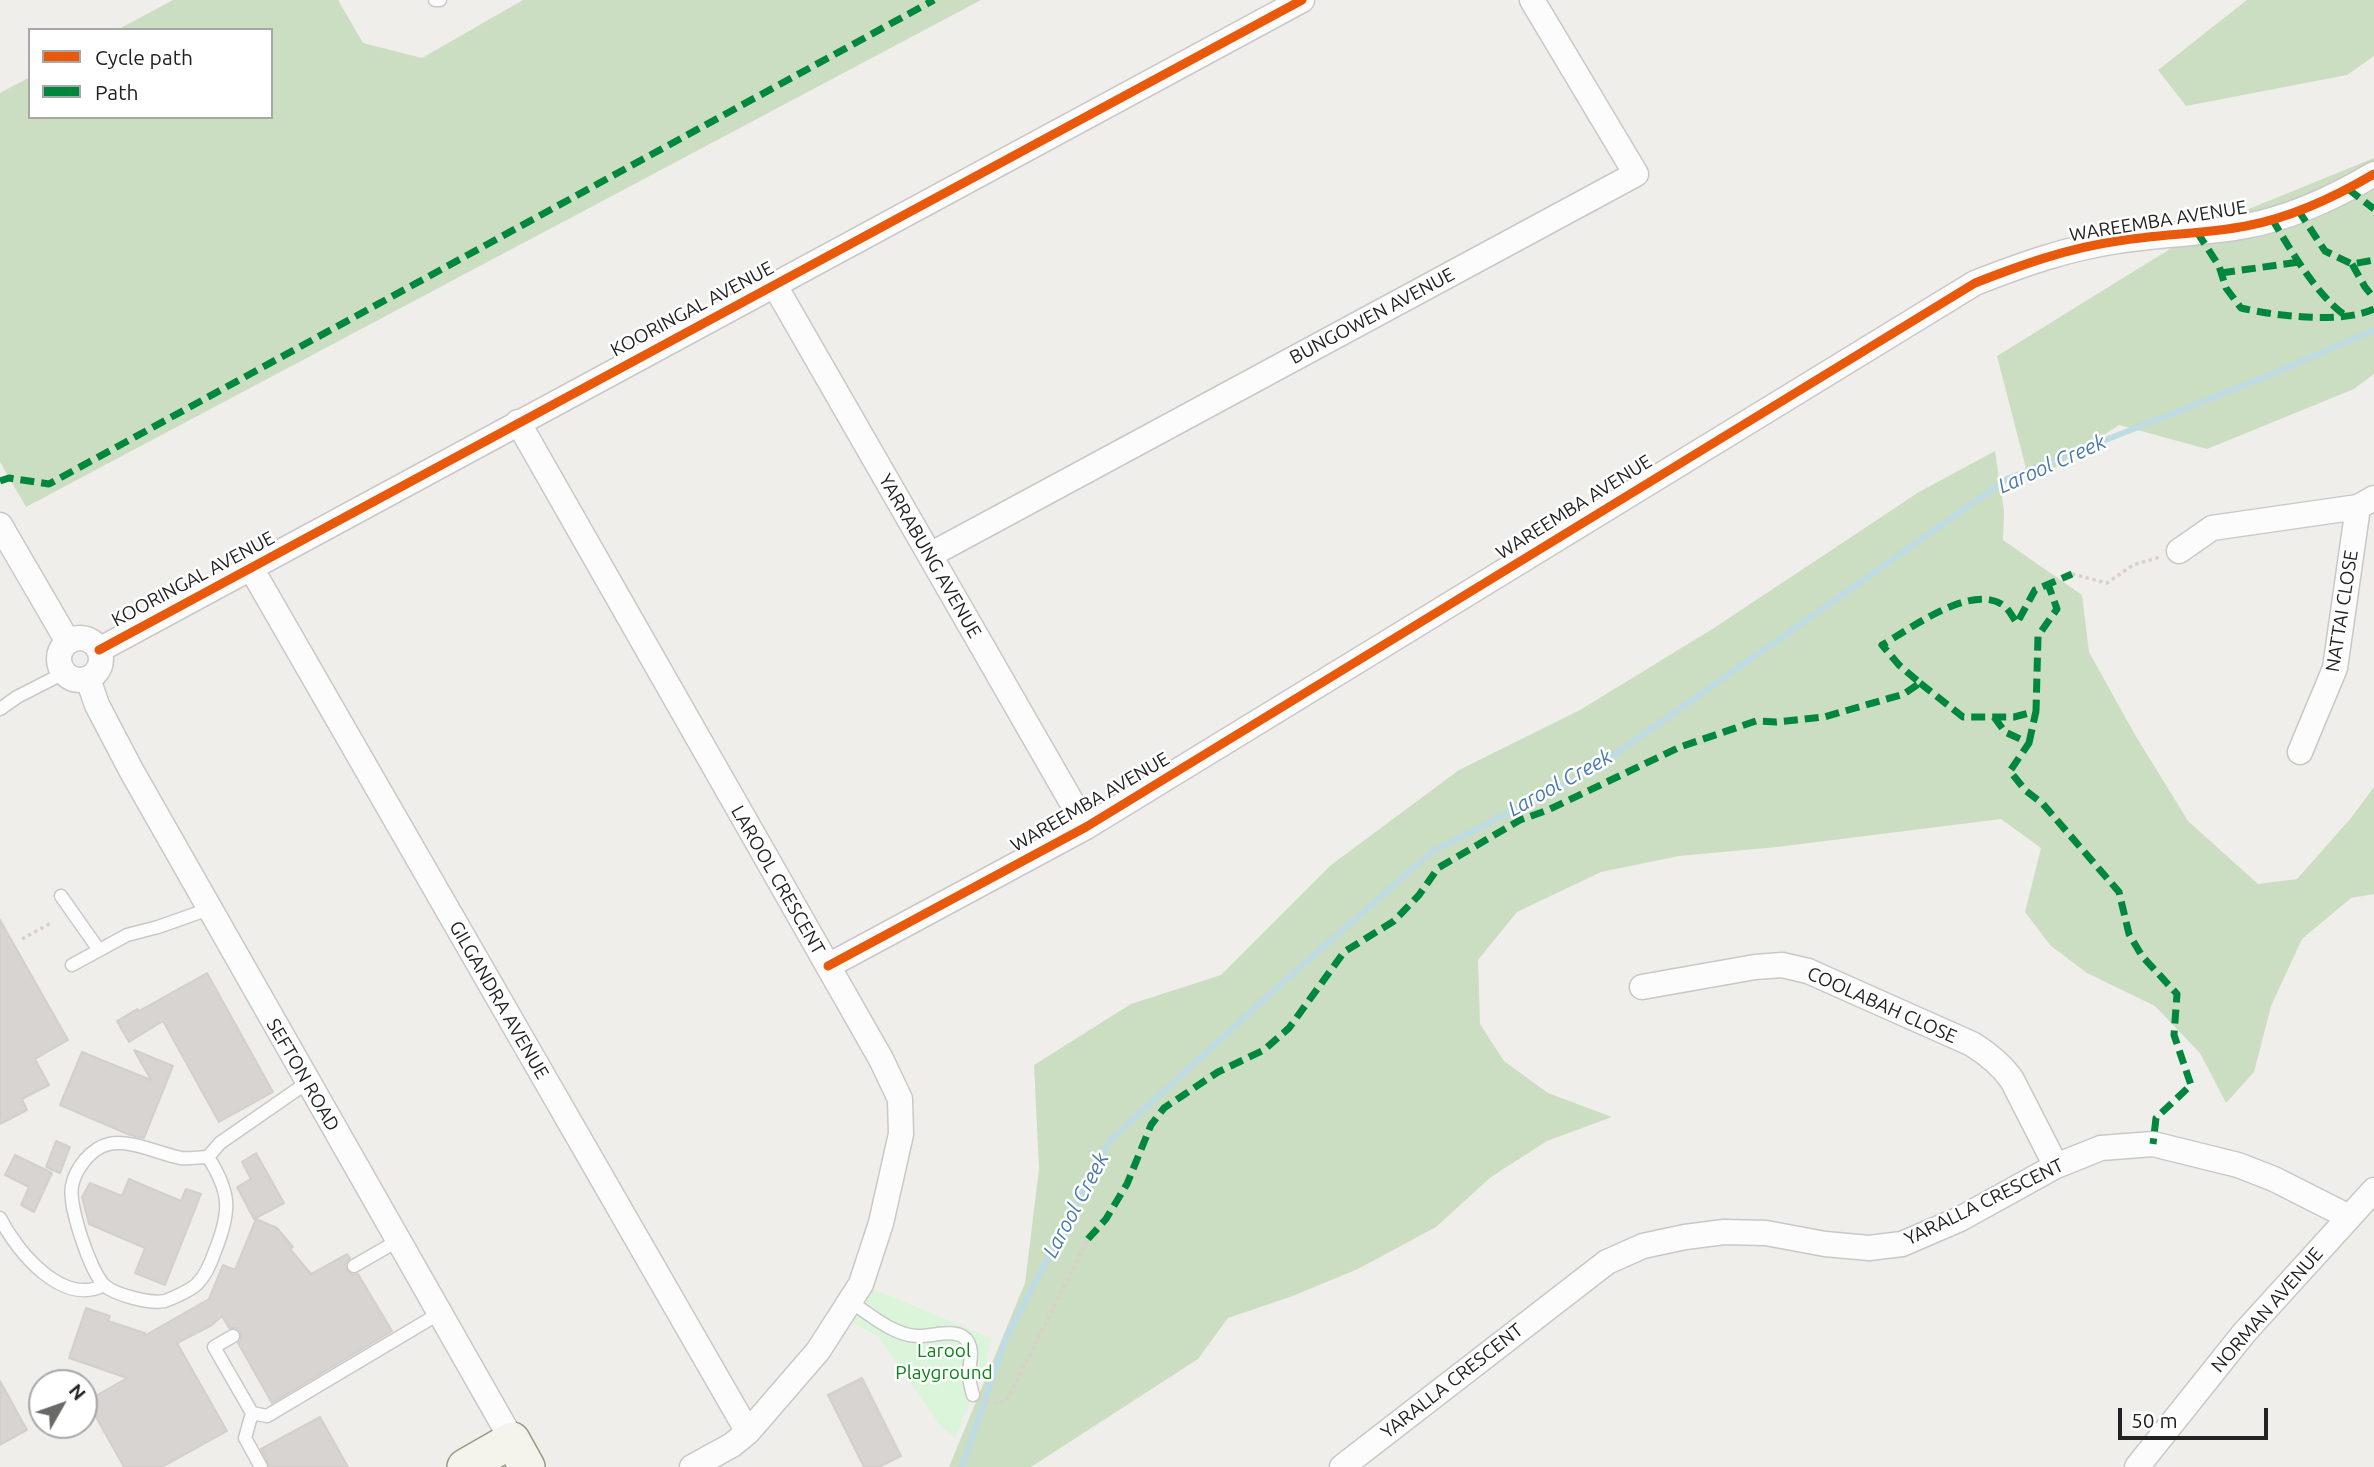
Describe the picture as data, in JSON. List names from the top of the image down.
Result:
{
  "streets": {
    "street": [
      "WAREEMBA AVENUE",
      "KOORINGAL AVENUE",
      "BUNGOWEN AVENUE",
      "YARRABUNG AVENUE",
      "NATTAI CLOSE",
      "LAROOL CRESCENT",
      "GILGANDRA AVENUE",
      "COOLABAH CLOSE",
      "SEFTON ROAD",
      "YARALLA CRESCENT",
      "NORMAN AVENUE"
    ]
  },
  "crossings": [
    ["WAREEMBA AVENUE", "YARRABUNG AVENUE"],
    ["WAREEMBA AVENUE", "LAROOL CRESCENT"],
    ["KOORINGAL AVENUE", "YARRABUNG AVENUE"],
    ["KOORINGAL AVENUE", "LAROOL CRESCENT"],
    ["KOORINGAL AVENUE", "GILGANDRA AVENUE"],
    ["KOORINGAL AVENUE", "SEFTON ROAD"],
    ["BUNGOWEN AVENUE", "YARRABUNG AVENUE"],
    ["LAROOL CRESCENT", "GILGANDRA AVENUE"],
    ["COOLABAH CLOSE", "YARALLA CRESCENT"],
    ["YARALLA CRESCENT", "NORMAN AVENUE"]
  ],
  "water": ["Larool Creek"],
  "parks": ["Larool Playground"],
  "legend": ["Cycle path", "Path"],
  "scale_bar": "50 m",
  "north": "top right"
}
